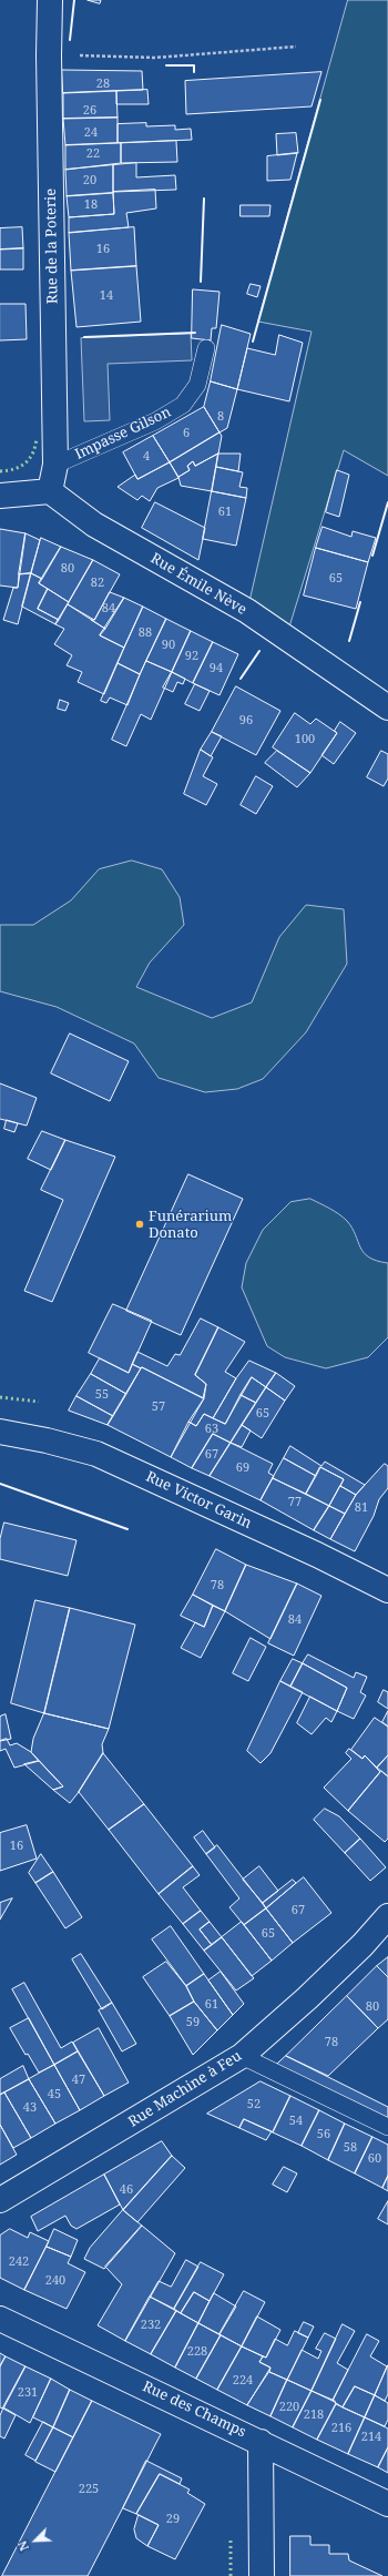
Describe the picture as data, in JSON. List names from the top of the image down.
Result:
{
  "streets": {
    "street": [
      "Rue de la Poterie",
      "Rue Émile Nève",
      "Rue Victor Garin",
      "Rue Machine à Feu",
      "Rue des Champs"
    ],
    "lane": ["Impasse Gilson"]
  },
  "crossings": [
    ["Rue de la Poterie", "Impasse Gilson"],
    ["Rue de la Poterie", "Rue Émile Nève"]
  ],
  "places": ["Funérarium Donato"],
  "house_numbers": [
    "28",
    "26",
    "24",
    "22",
    "20",
    "18",
    "16",
    "14",
    "8",
    "6",
    "4",
    "61",
    "80",
    "65",
    "82",
    "84",
    "88",
    "90",
    "92",
    "94",
    "96",
    "100",
    "55",
    "57",
    "65",
    "63",
    "67",
    "69",
    "77",
    "81",
    "78",
    "84",
    "16",
    "67",
    "65",
    "61",
    "80",
    "59",
    "78",
    "47",
    "45",
    "52",
    "43",
    "54",
    "56",
    "58",
    "60",
    "46",
    "242",
    "240",
    "232",
    "228",
    "224",
    "231",
    "220",
    "218",
    "216",
    "214",
    "225",
    "29"
  ],
  "north": "bottom left"
}
